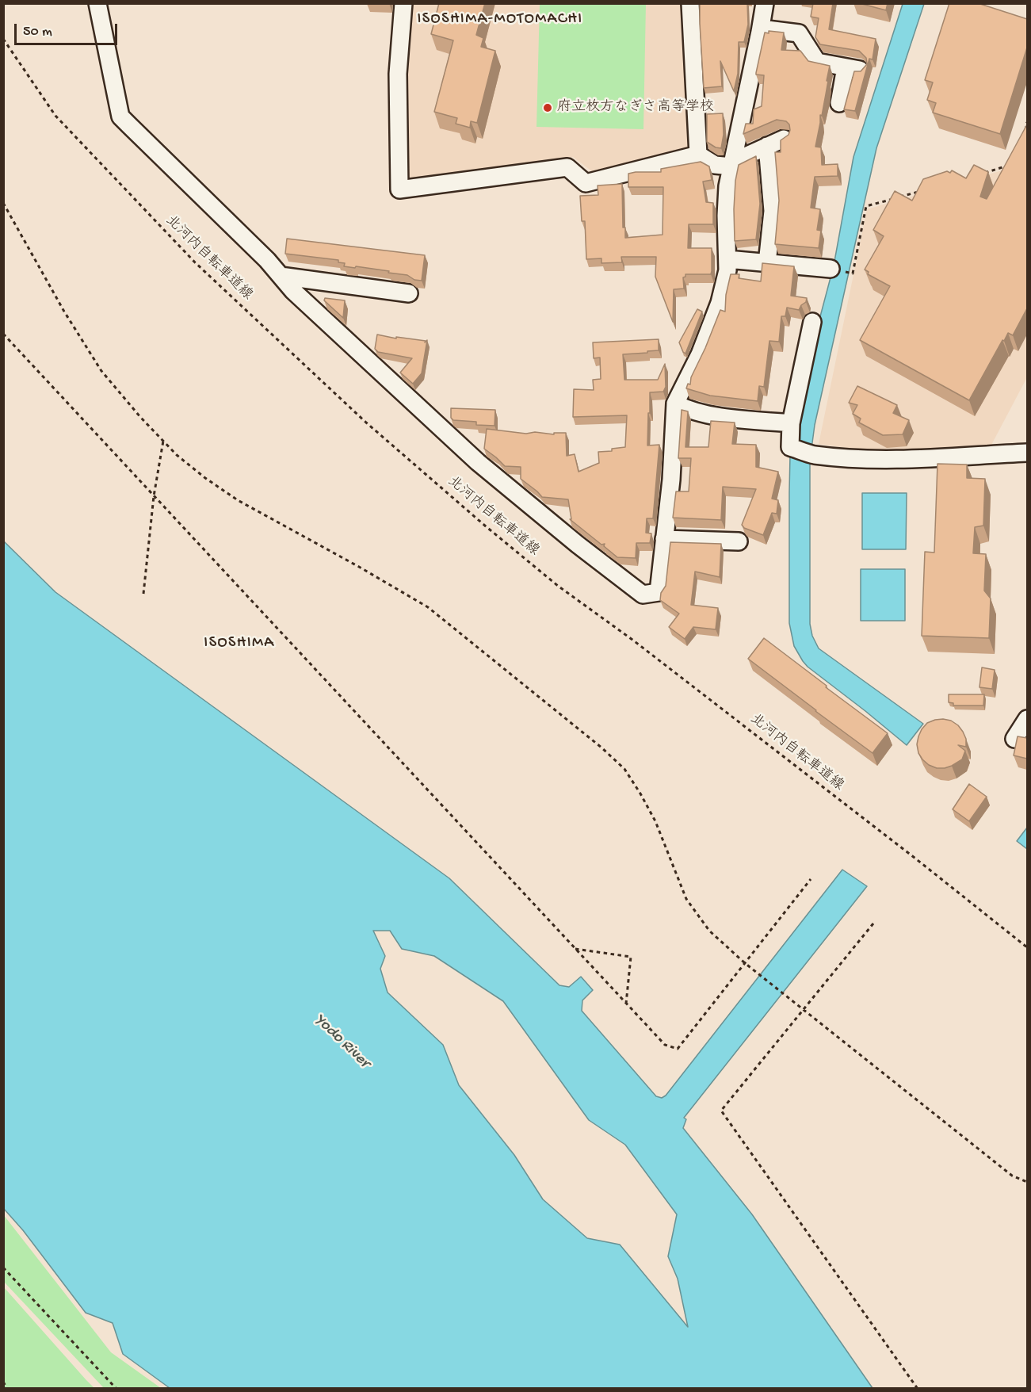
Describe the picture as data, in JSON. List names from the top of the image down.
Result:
{
  "streets": {
    "path": ["北河内自転車道線"]
  },
  "districts": ["ISOSHIMA-MOTOMACHI", "ISOSHIMA"],
  "water": ["Yodo River"],
  "places": ["府立枚方なぎさ高等学校"],
  "scale_bar": "50 m"
}
